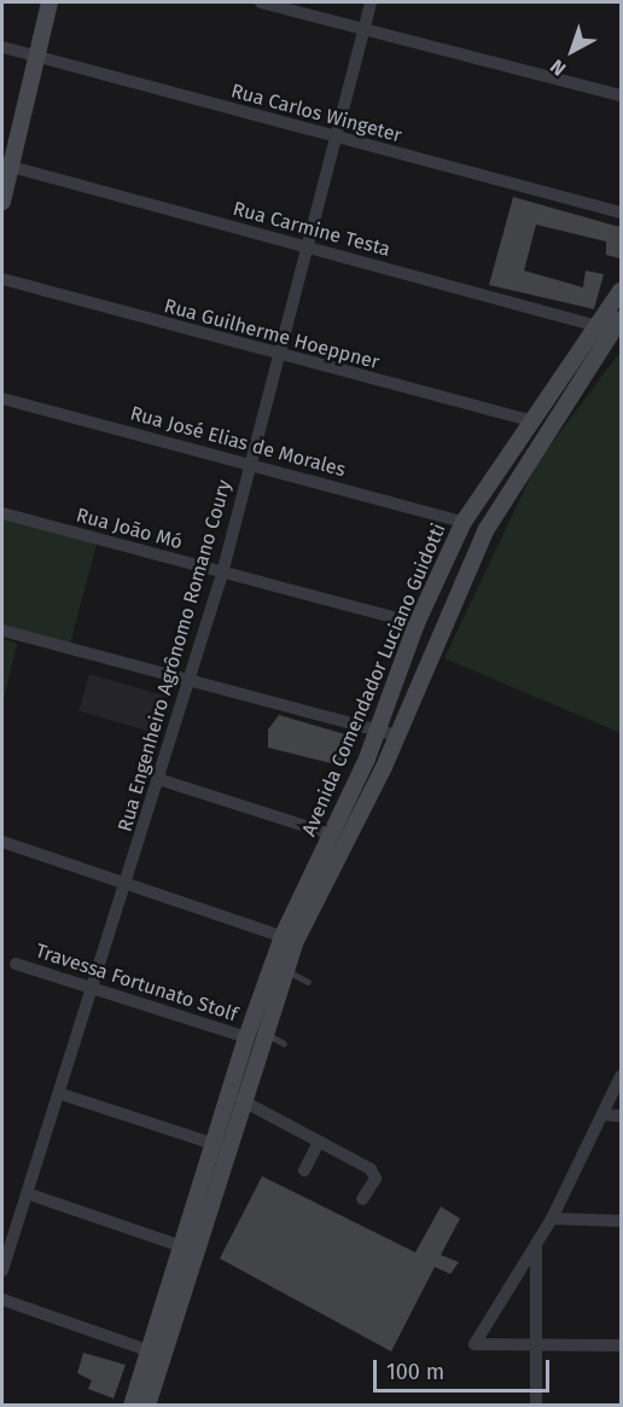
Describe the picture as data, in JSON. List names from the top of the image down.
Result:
{
  "streets": {
    "main road": ["Avenida Comendador Luciano Guidotti"],
    "street": [
      "Rua Carlos Wingeter",
      "Rua Carmine Testa",
      "Rua Guilherme Hoeppner",
      "Rua José Elias de Morales",
      "Rua João Mó",
      "Rua Engenheiro Agrônomo Romano Coury",
      "Travessa Fortunato Stolf"
    ]
  },
  "crossings": [
    ["Rua Carlos Wingeter", "Rua Engenheiro Agrônomo Romano Coury"],
    ["Rua Carmine Testa", "Rua Engenheiro Agrônomo Romano Coury"],
    ["Rua Carmine Testa", "Avenida Comendador Luciano Guidotti"],
    ["Rua Guilherme Hoeppner", "Rua Engenheiro Agrônomo Romano Coury"],
    ["Rua Guilherme Hoeppner", "Avenida Comendador Luciano Guidotti"],
    ["Rua José Elias de Morales", "Rua Engenheiro Agrônomo Romano Coury"],
    ["Rua José Elias de Morales", "Avenida Comendador Luciano Guidotti"],
    ["Rua João Mó", "Rua Engenheiro Agrônomo Romano Coury"],
    ["Rua João Mó", "Avenida Comendador Luciano Guidotti"],
    ["Rua Engenheiro Agrônomo Romano Coury", "Travessa Fortunato Stolf"],
    ["Avenida Comendador Luciano Guidotti", "Travessa Fortunato Stolf"]
  ],
  "scale_bar": "100 m",
  "north": "bottom left"
}
